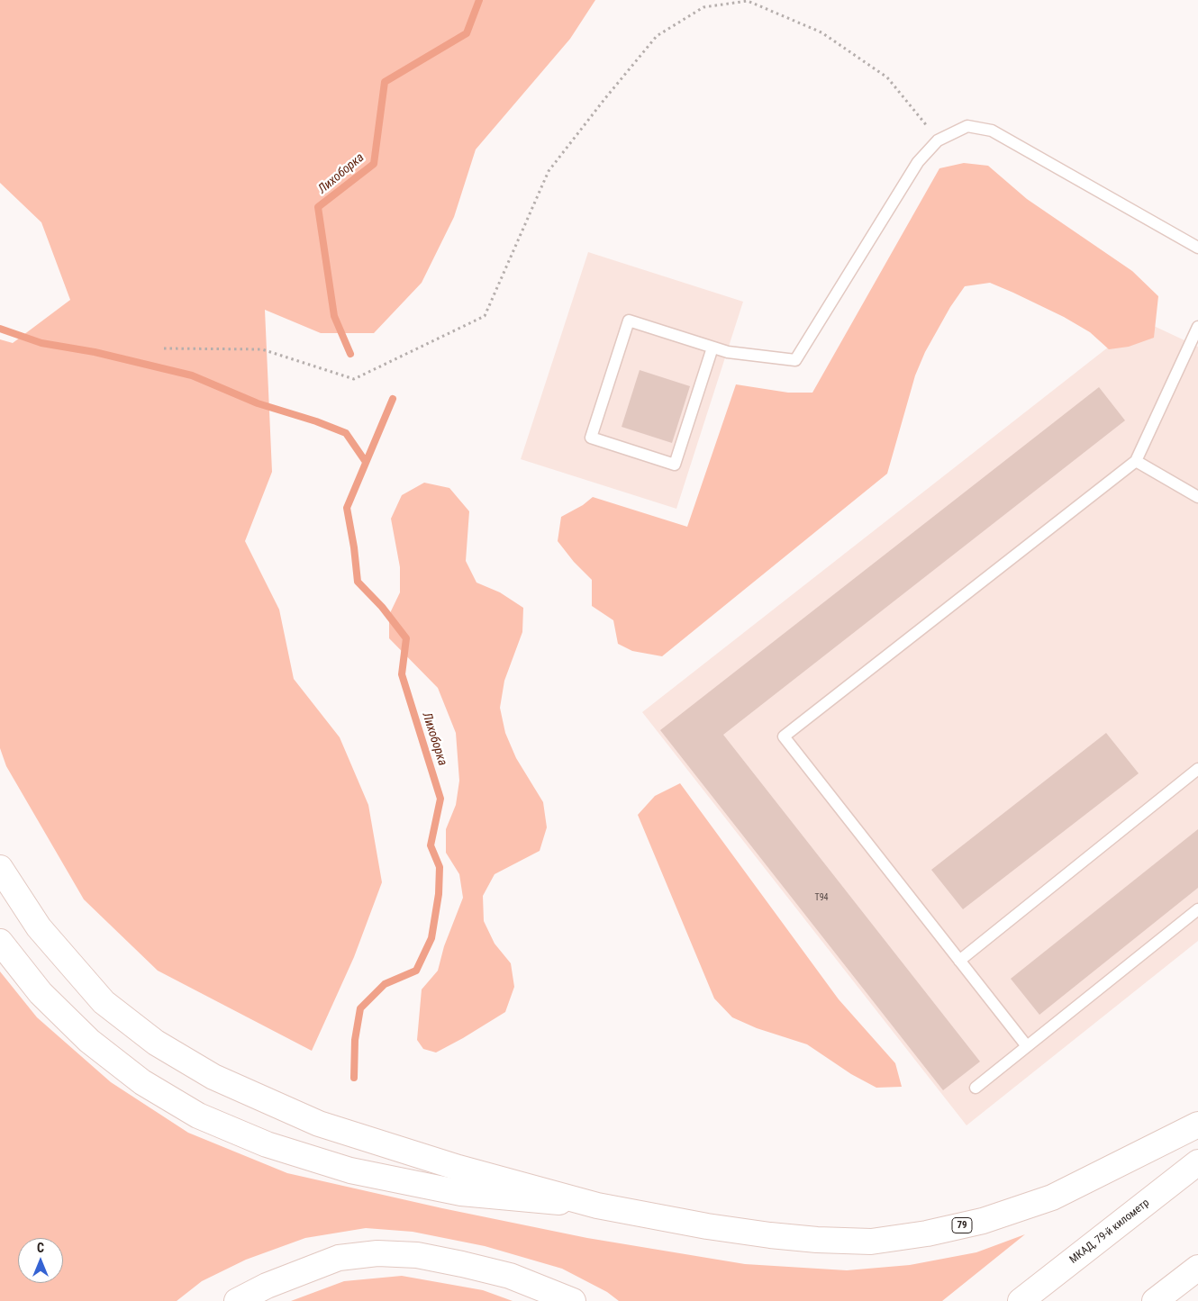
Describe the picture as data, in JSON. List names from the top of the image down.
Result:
{
  "streets": {
    "main road": ["79", "МКАД, 79-й километр"]
  },
  "water": ["Лихоборка"],
  "house_numbers": ["Т94"],
  "north": "top"
}
